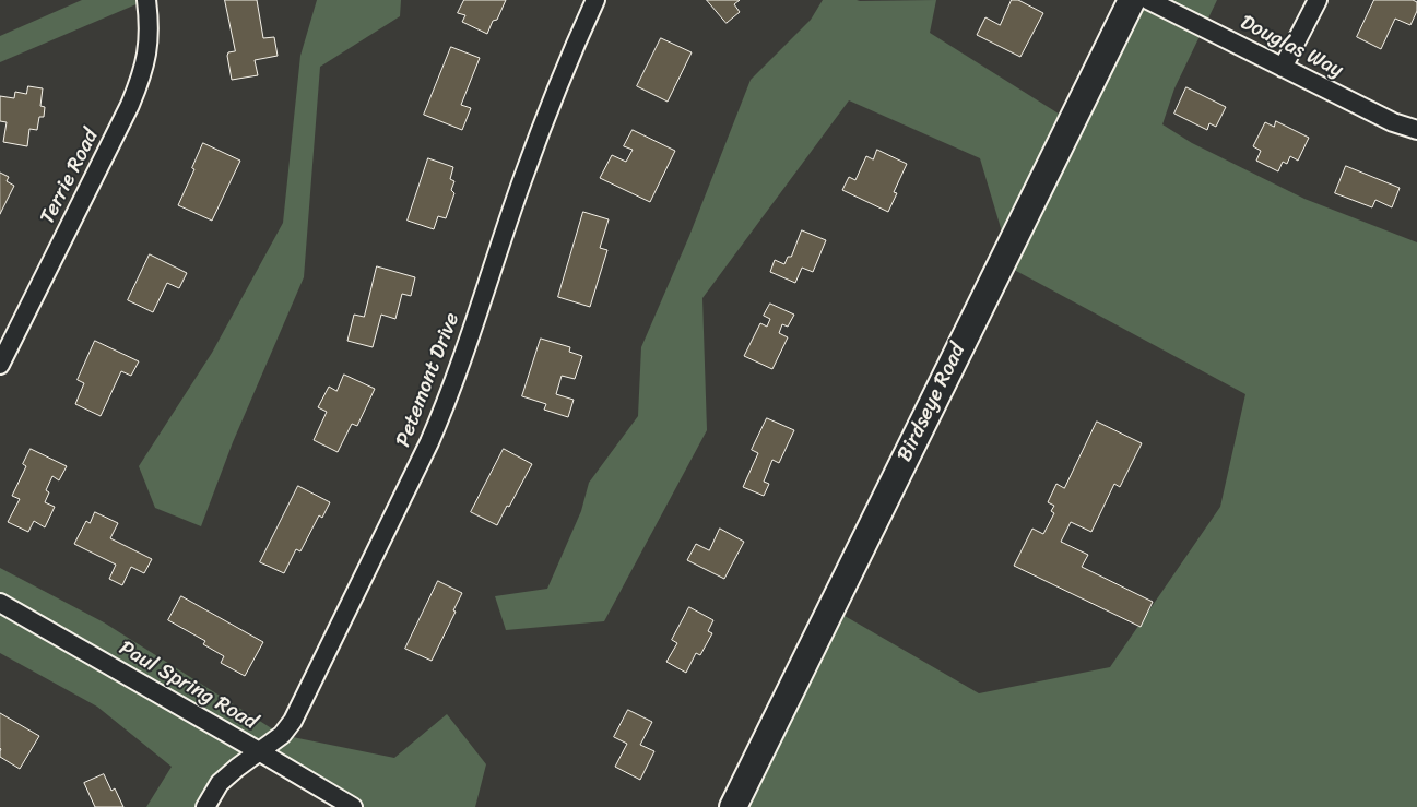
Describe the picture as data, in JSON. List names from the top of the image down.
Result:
{
  "streets": {
    "main road": ["Birdseye Road"],
    "street": [
      "Douglas Way",
      "Terrie Road",
      "Petemont Drive",
      "Paul Spring Road"
    ]
  },
  "crossings": [
    ["Petemont Drive", "Paul Spring Road"]
  ]
}
